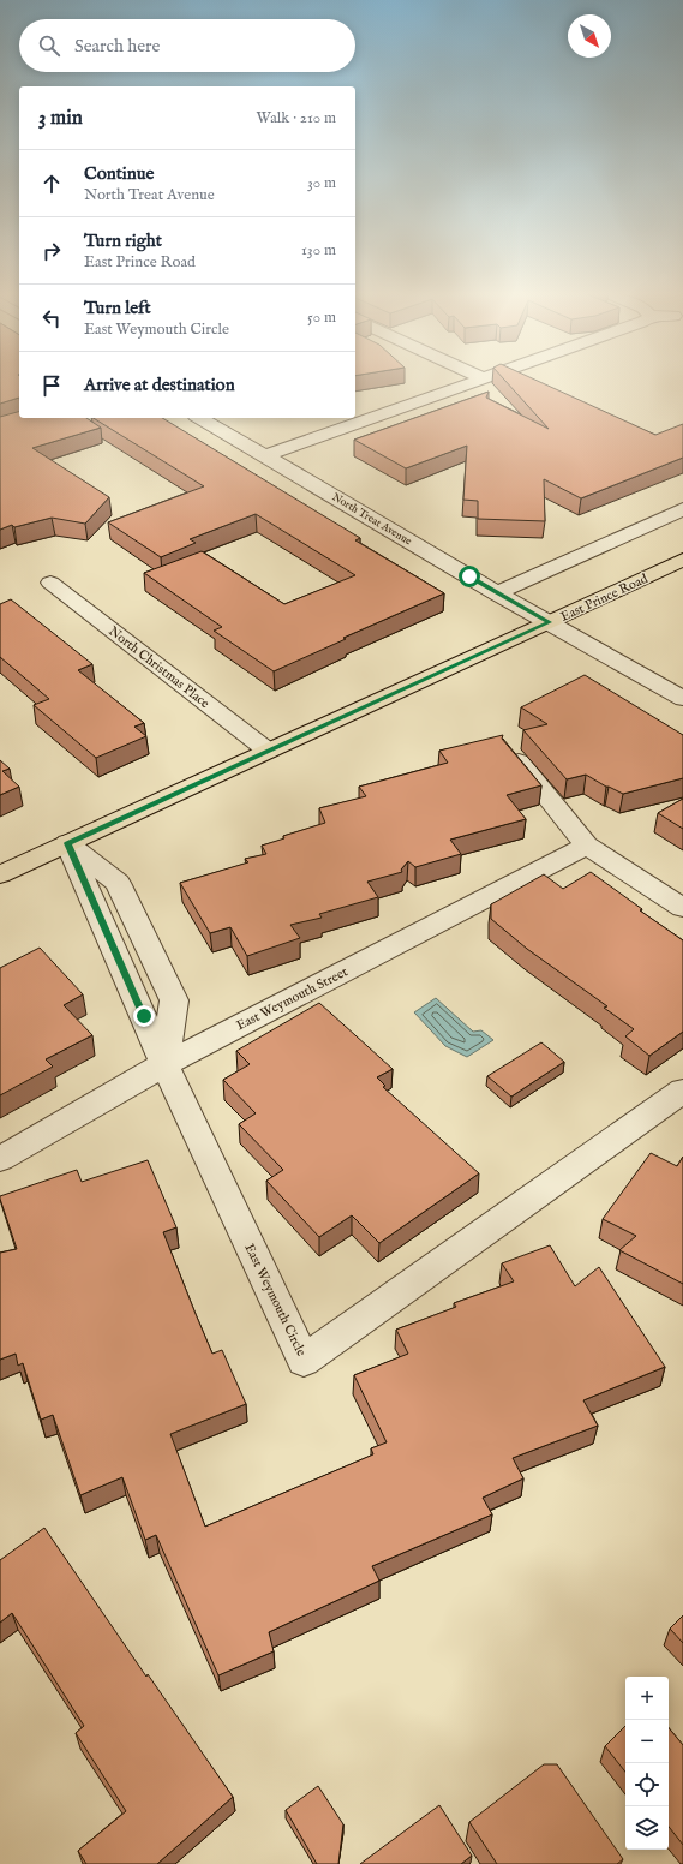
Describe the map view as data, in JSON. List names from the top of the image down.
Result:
{
  "streets": {
    "main road": ["East Prince Road"],
    "street": [
      "North Treat Avenue",
      "North Christmas Place",
      "East Weymouth Street",
      "East Weymouth Circle"
    ]
  },
  "crossings": [
    ["North Treat Avenue", "East Prince Road"],
    ["East Prince Road", "North Christmas Place"],
    ["East Prince Road", "East Weymouth Circle"],
    ["East Weymouth Street", "East Weymouth Circle"]
  ],
  "north": "bottom right",
  "page": {
    "search": "Search here",
    "heading": ["3 min", "Walk · 210 m"],
    "list": [
      ["Continue", "North Treat Avenue", "30 m"],
      ["Turn right", "East Prince Road", "130 m"],
      ["Turn left", "East Weymouth Circle", "50 m"],
      "Arrive at destination"
    ],
    "map_buttons": ["+", "−"]
  }
}
